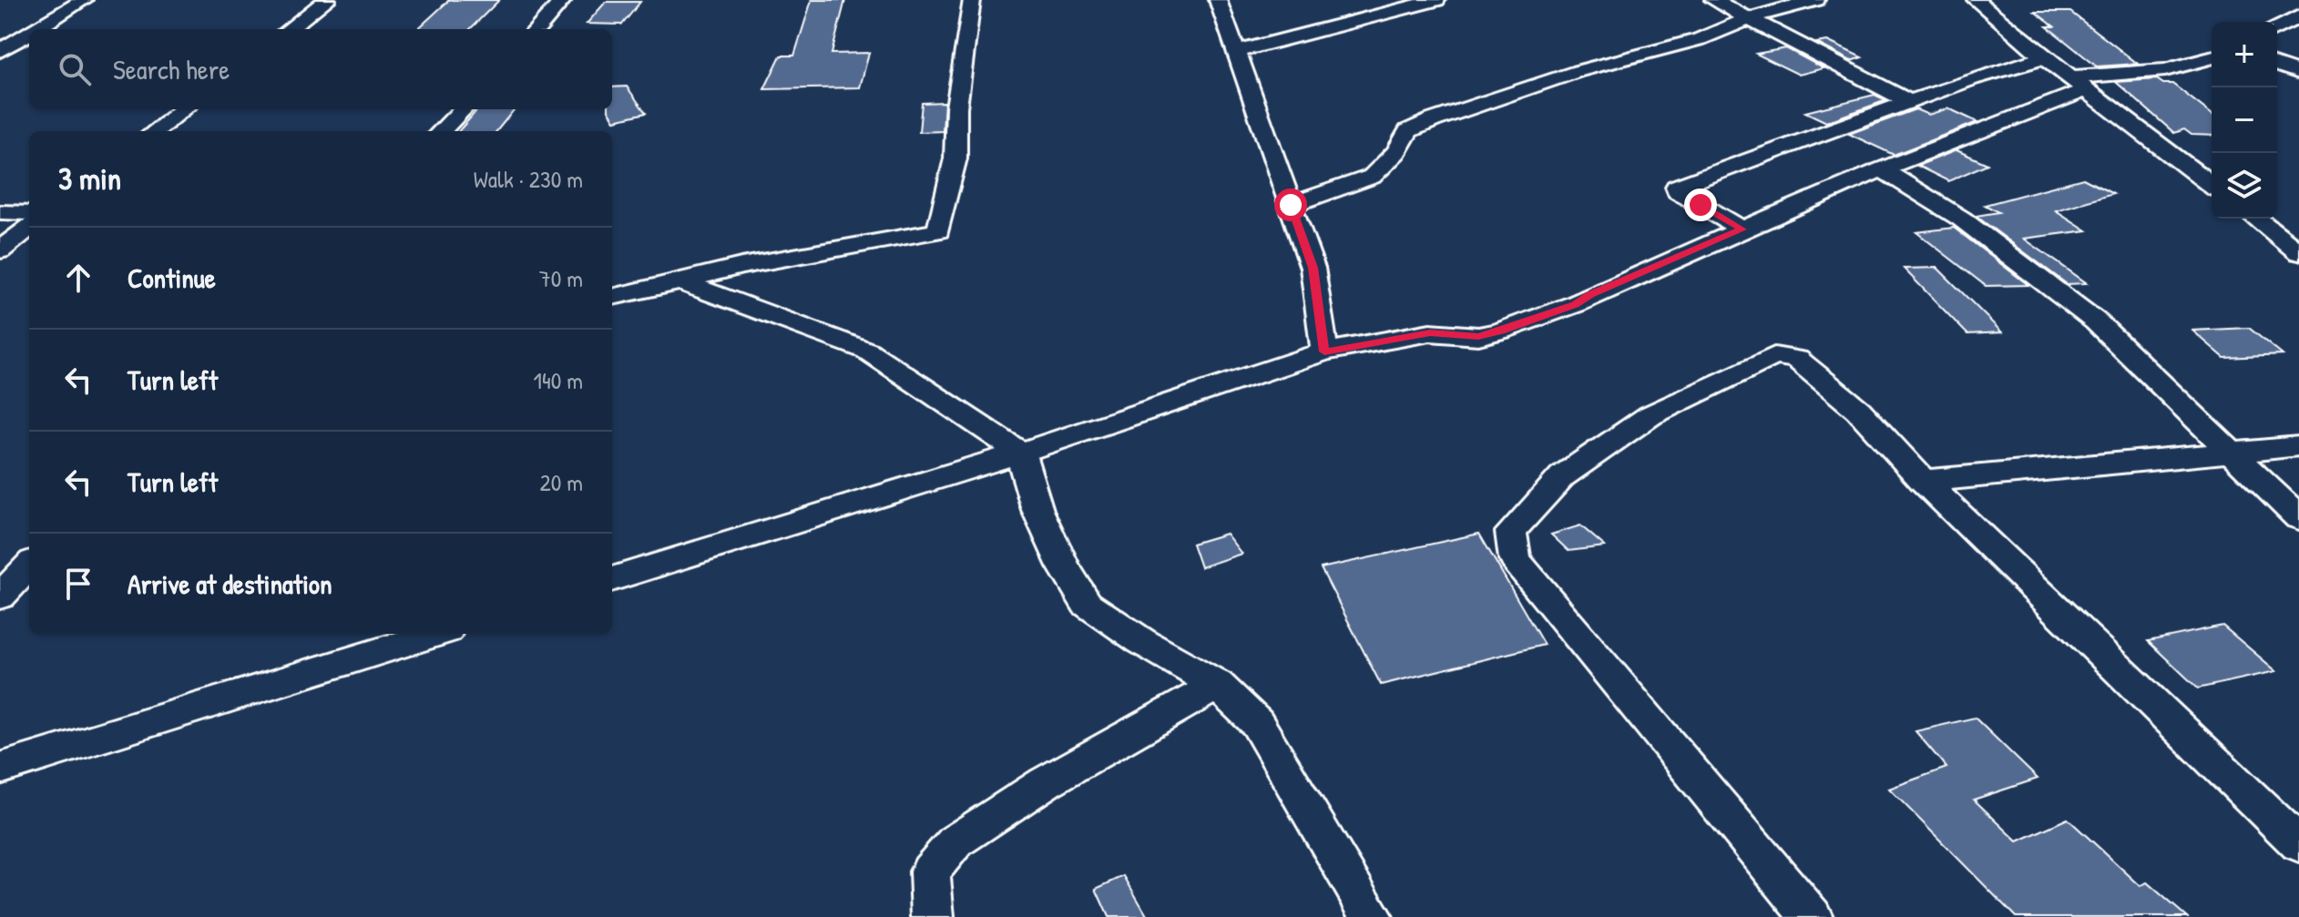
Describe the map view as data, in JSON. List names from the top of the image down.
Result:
{
  "page": {
    "map_buttons": ["+", "−"],
    "search": "Search here",
    "heading": ["3 min", "Walk · 230 m"],
    "list": [
      ["Continue", "70 m"],
      ["Turn left", "140 m"],
      ["Turn left", "20 m"],
      "Arrive at destination"
    ]
  }
}
